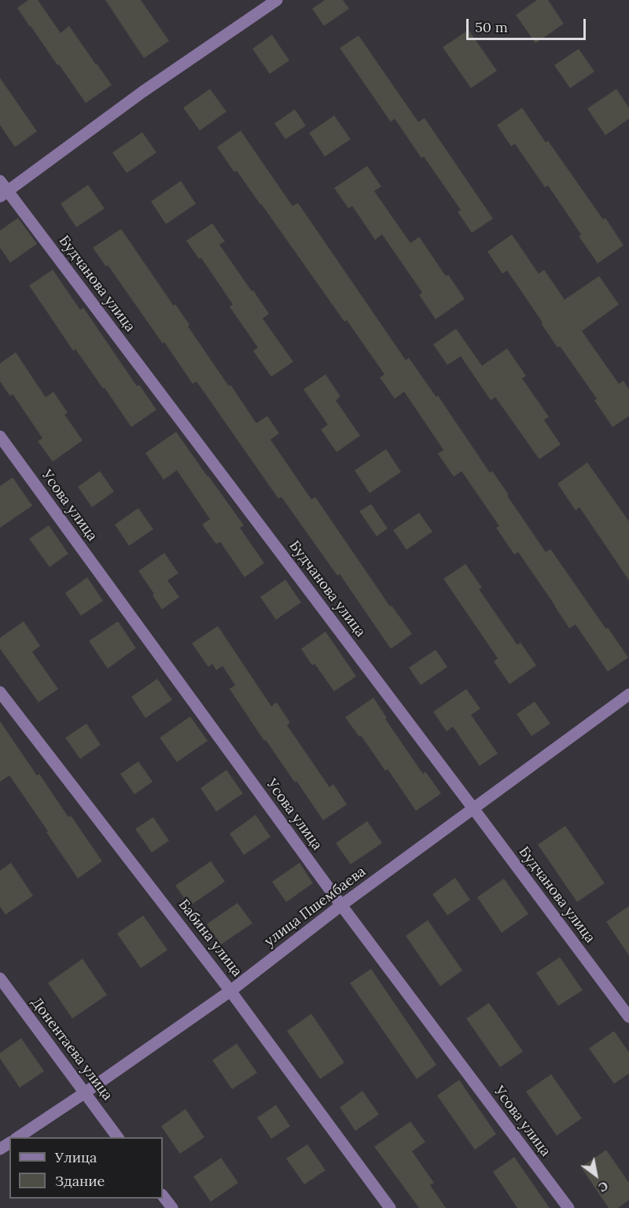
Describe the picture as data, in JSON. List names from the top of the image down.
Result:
{
  "streets": {
    "street": [
      "Будчанова улица",
      "Усова улица",
      "улица Пшембаева",
      "Бабина улица",
      "Донентаева улица"
    ]
  },
  "crossings": [
    ["Будчанова улица", "улица Пшембаева"],
    ["Усова улица", "улица Пшембаева"],
    ["улица Пшембаева", "Бабина улица"],
    ["улица Пшембаева", "Донентаева улица"]
  ],
  "legend": ["Улица", "Здание"],
  "scale_bar": "50 m",
  "north": "bottom right"
}
